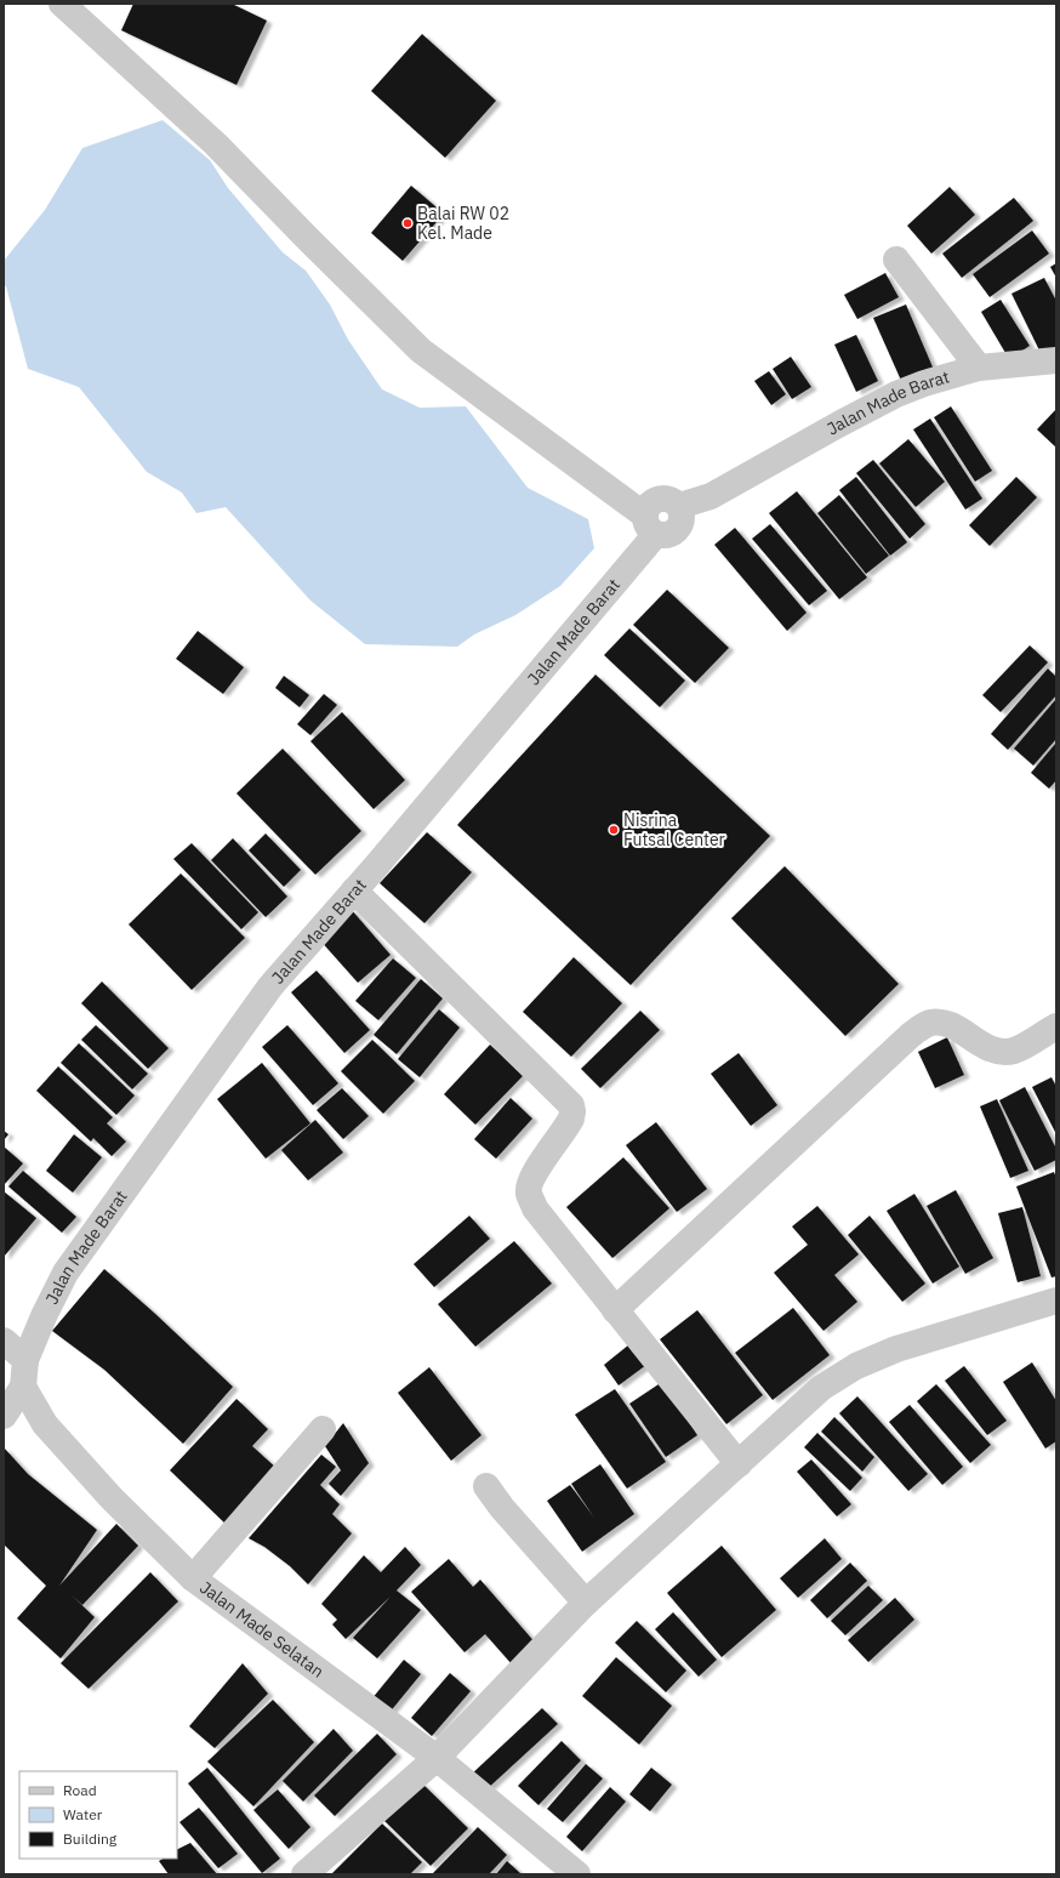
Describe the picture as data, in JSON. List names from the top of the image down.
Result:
{
  "streets": {
    "street": ["Jalan Made Barat", "Jalan Made Selatan"]
  },
  "places": ["Balai RW 02 Kel. Made", "Nisrina Futsal Center"],
  "legend": ["Road", "Water", "Building"]
}
